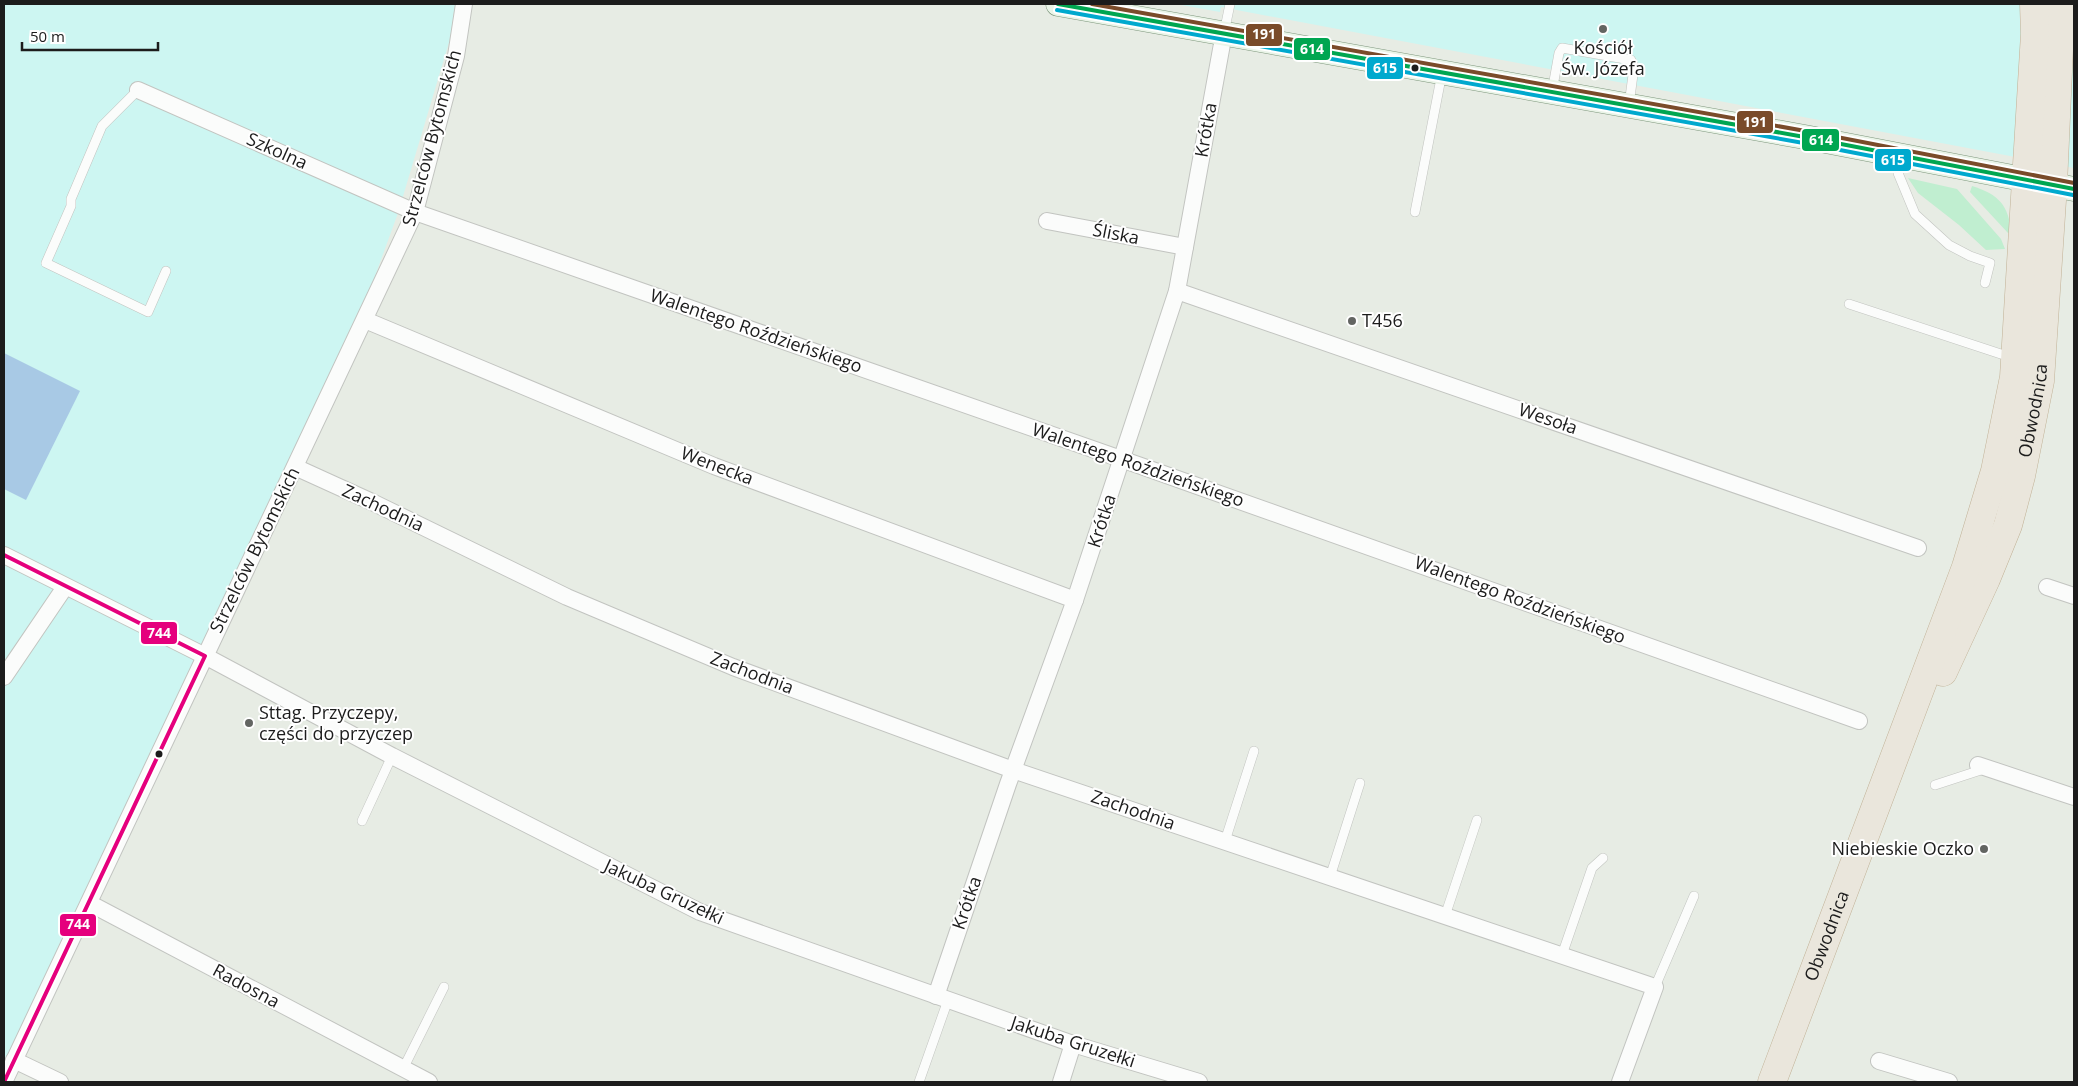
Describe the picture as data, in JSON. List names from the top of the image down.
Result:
{
  "streets": {
    "highway": ["Obwodnica"],
    "street": [
      "Krótka",
      "Strzelców Bytomskich",
      "Szkolna",
      "Śliska",
      "Walentego Roździeńskiego",
      "Wesoła",
      "Wenecka",
      "Zachodnia",
      "Jakuba Gruzełki",
      "Radosna"
    ]
  },
  "crossings": [
    ["Krótka", "Śliska"],
    ["Krótka", "Walentego Roździeńskiego"],
    ["Krótka", "Wesoła"],
    ["Krótka", "Wenecka"],
    ["Krótka", "Zachodnia"],
    ["Krótka", "Jakuba Gruzełki"],
    ["Strzelców Bytomskich", "Szkolna"],
    ["Strzelców Bytomskich", "Walentego Roździeńskiego"],
    ["Strzelców Bytomskich", "Wenecka"],
    ["Strzelców Bytomskich", "Zachodnia"],
    ["Strzelców Bytomskich", "Jakuba Gruzełki"],
    ["Strzelców Bytomskich", "Radosna"],
    ["Szkolna", "Walentego Roździeńskiego"]
  ],
  "places": [
    "Kościół Św. Józefa",
    "T456",
    "Sttag. Przyczepy, części do przyczep",
    "Niebieskie Oczko"
  ],
  "lines": [
    "transit line 614",
    "transit line 191",
    "transit line 615",
    "transit line 744"
  ],
  "scale_bar": "50 m"
}
